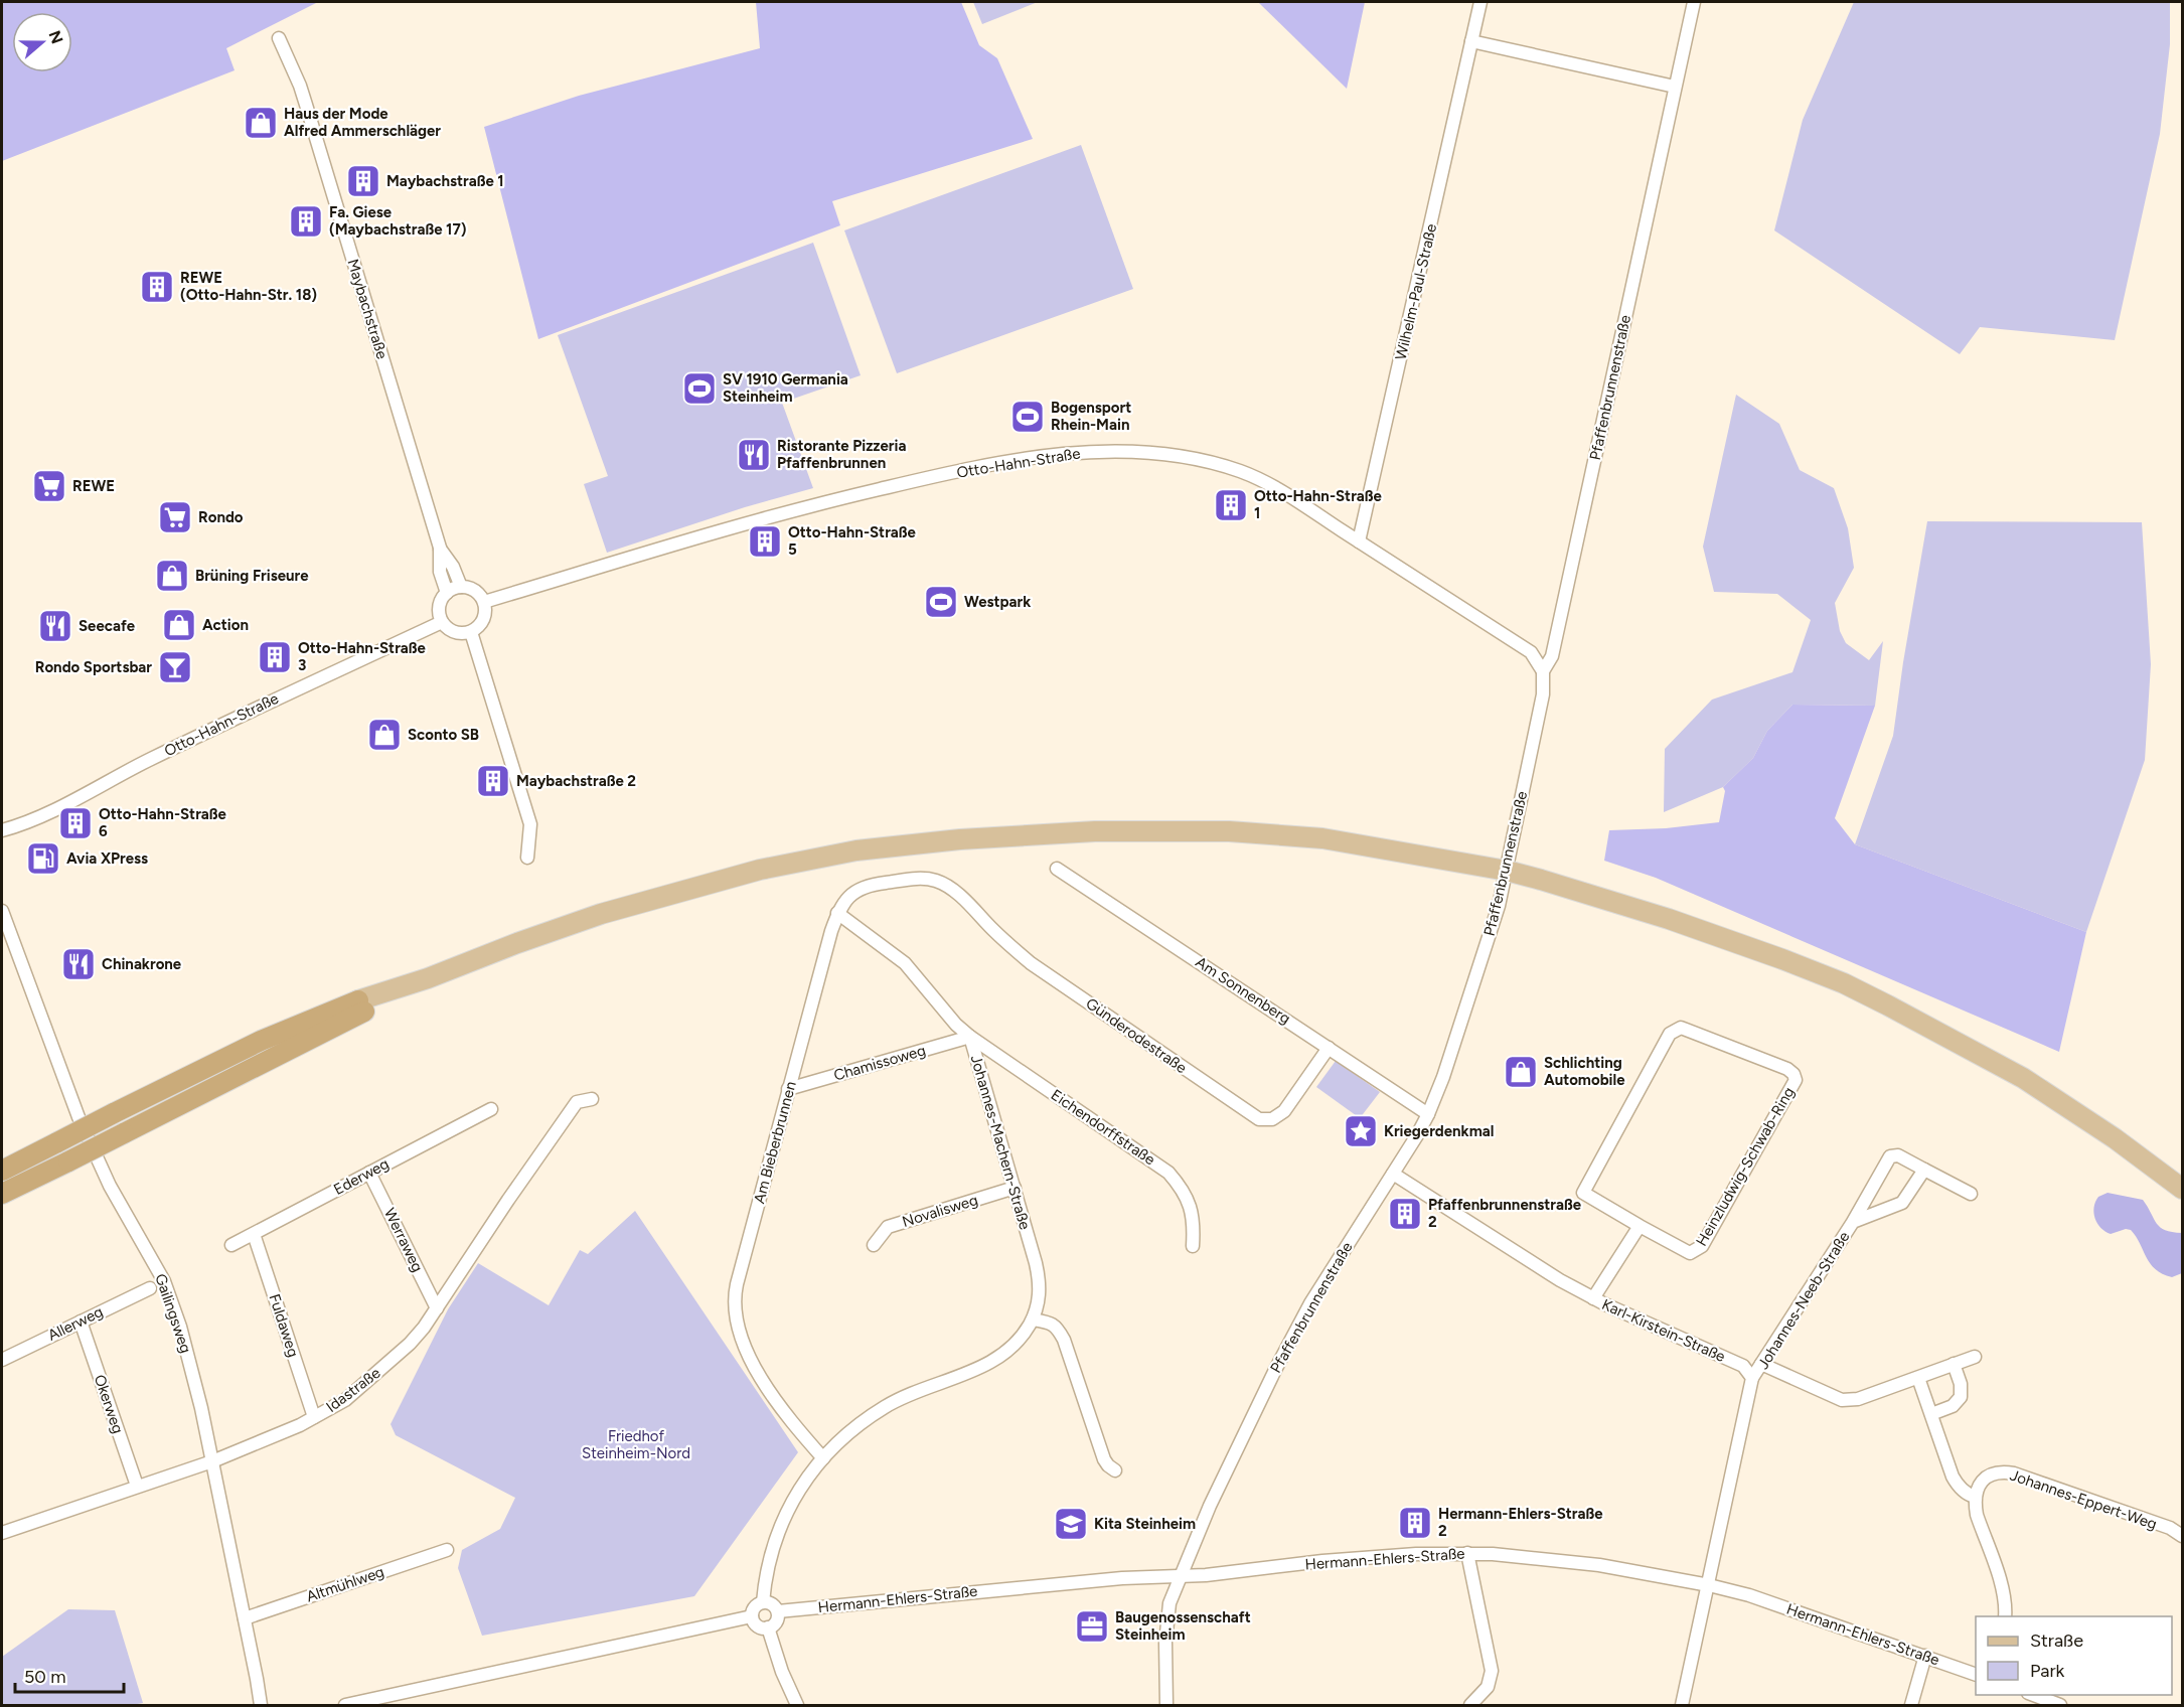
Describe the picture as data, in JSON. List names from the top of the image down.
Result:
{
  "streets": {
    "street": [
      "Wilhelm-Paul-Straße",
      "Maybachstraße",
      "Pfaffenbrunnenstraße",
      "Otto-Hahn-Straße",
      "Am Sonnenberg",
      "Günderodestraße",
      "Chamissoweg",
      "Eichendorffstraße",
      "Am Bieberbrunnen",
      "Johannes-Machern-Straße",
      "Heinzludwig-Schwab-Ring",
      "Ederweg",
      "Novalisweg",
      "Werraweg",
      "Johannes-Neeb-Straße",
      "Gailingsweg",
      "Allerweg",
      "Fuldaweg",
      "Karl-Kirstein-Straße",
      "Idastraße",
      "Okerweg",
      "Johannes-Eppert-Weg",
      "Hermann-Ehlers-Straße",
      "Altmühlweg"
    ]
  },
  "crossings": [
    ["Wilhelm-Paul-Straße", "Otto-Hahn-Straße"],
    ["Maybachstraße", "Otto-Hahn-Straße"],
    ["Pfaffenbrunnenstraße", "Otto-Hahn-Straße"],
    ["Pfaffenbrunnenstraße", "Am Sonnenberg"],
    ["Pfaffenbrunnenstraße", "Karl-Kirstein-Straße"],
    ["Pfaffenbrunnenstraße", "Hermann-Ehlers-Straße"],
    ["Am Sonnenberg", "Günderodestraße"],
    ["Günderodestraße", "Am Bieberbrunnen"],
    ["Chamissoweg", "Eichendorffstraße"],
    ["Chamissoweg", "Am Bieberbrunnen"],
    ["Chamissoweg", "Johannes-Machern-Straße"],
    ["Eichendorffstraße", "Johannes-Machern-Straße"],
    ["Am Bieberbrunnen", "Johannes-Machern-Straße"],
    ["Johannes-Machern-Straße", "Novalisweg"],
    ["Johannes-Machern-Straße", "Hermann-Ehlers-Straße"],
    ["Ederweg", "Werraweg"],
    ["Ederweg", "Fuldaweg"],
    ["Werraweg", "Idastraße"],
    ["Johannes-Neeb-Straße", "Karl-Kirstein-Straße"],
    ["Gailingsweg", "Idastraße"],
    ["Gailingsweg", "Altmühlweg"],
    ["Allerweg", "Okerweg"],
    ["Fuldaweg", "Idastraße"],
    ["Idastraße", "Okerweg"]
  ],
  "parks": ["Friedhof Steinheim-Nord"],
  "places": {
    "shop": [
      "Haus der Mode Alfred Ammerschläger",
      "Brüning Friseure",
      "Action",
      "Sconto SB",
      "Schlichting Automobile"
    ],
    "building": [
      "Maybachstraße 1",
      "Fa. Giese (Maybachstraße 17)",
      "REWE (Otto-Hahn-Str. 18)",
      "Otto-Hahn-Straße 1",
      "Otto-Hahn-Straße 5",
      "Otto-Hahn-Straße 3",
      "Maybachstraße 2",
      "Otto-Hahn-Straße 6",
      "Pfaffenbrunnenstraße 2",
      "Hermann-Ehlers-Straße 2"
    ],
    "sports": ["SV 1910 Germania Steinheim", "Bogensport Rhein-Main", "Westpark"],
    "restaurant": ["Ristorante Pizzeria Pfaffenbrunnen", "Seecafe", "Chinakrone"],
    "supermarket": ["REWE", "Rondo"],
    "bar": ["Rondo Sportsbar"],
    "fuel station": ["Avia XPress"],
    "place": ["Kriegerdenkmal"],
    "school or university": ["Kita Steinheim"],
    "office": ["Baugenossenschaft Steinheim"]
  },
  "legend": ["Straße", "Park"],
  "scale_bar": "50 m",
  "north": "right"
}
